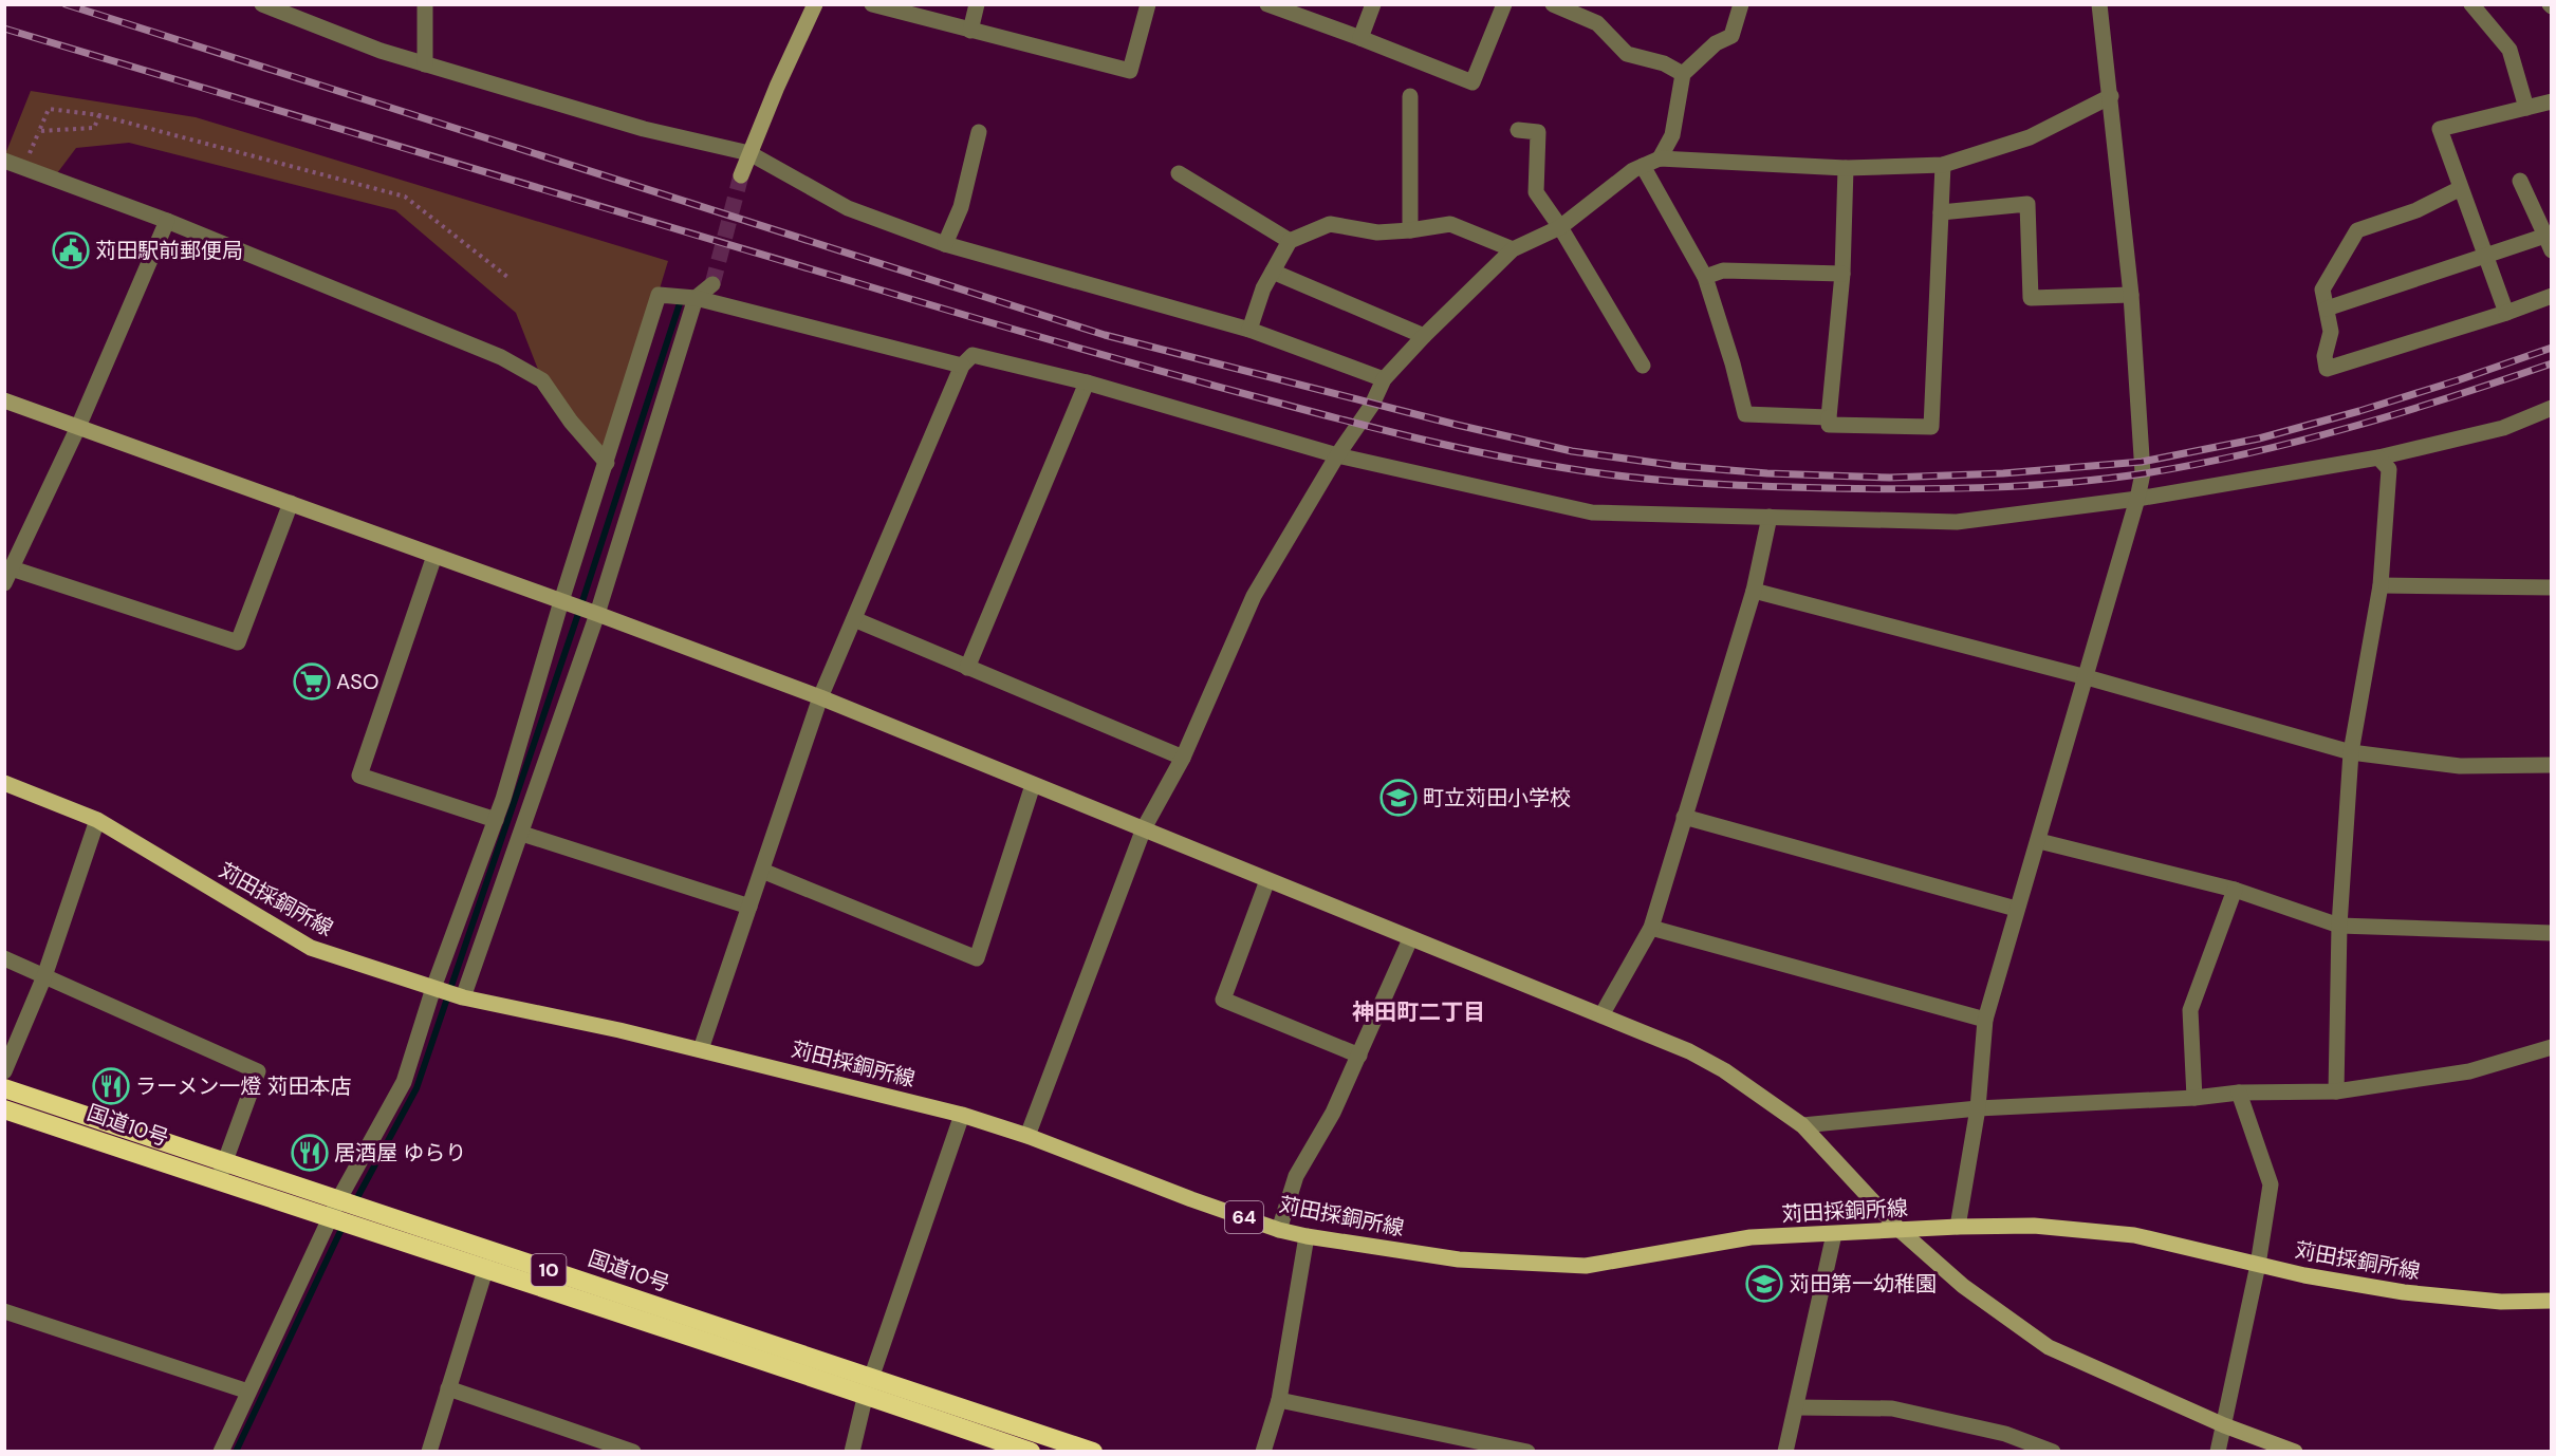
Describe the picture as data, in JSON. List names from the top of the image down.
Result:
{
  "streets": {
    "highway": ["国道10号", "10"],
    "main road": ["苅田採銅所線", "64"]
  },
  "districts": ["神田町二丁目"],
  "places": {
    "public building": ["苅田駅前郵便局"],
    "supermarket": ["ASO"],
    "school or university": ["町立苅田小学校", "苅田第一幼稚園"],
    "restaurant": ["ラーメン一燈 苅田本店", "居酒屋 ゆらり"]
  }
}
